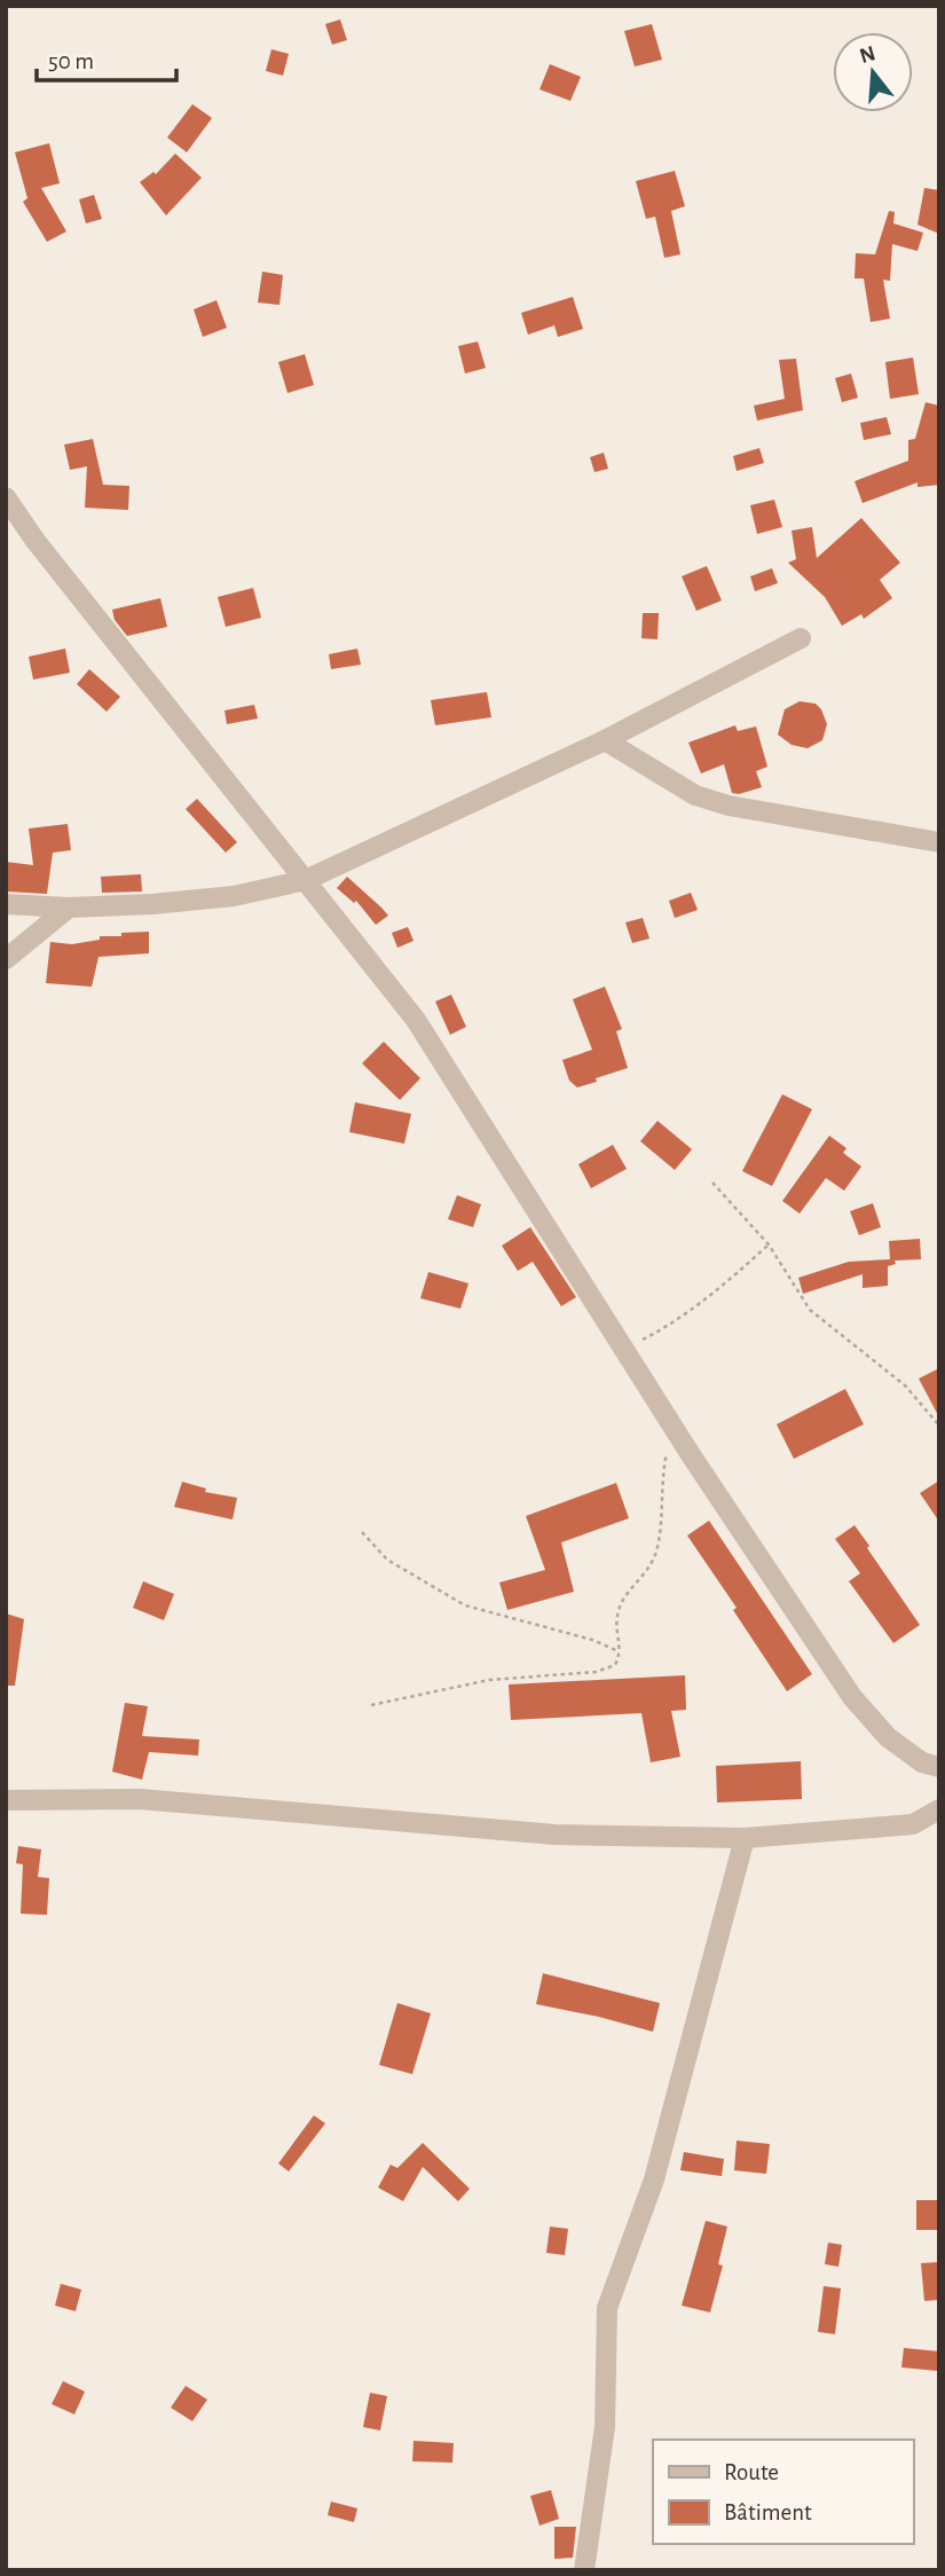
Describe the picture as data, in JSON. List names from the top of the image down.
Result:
{
  "legend": ["Route", "Bâtiment"],
  "scale_bar": "50 m",
  "north": "top"
}
